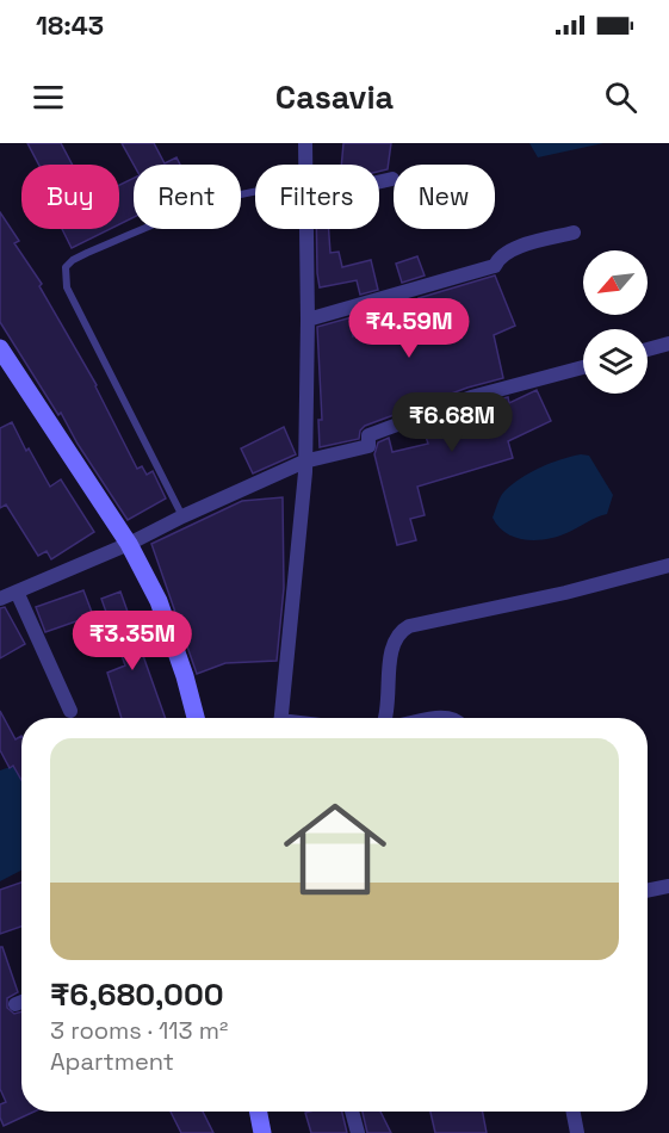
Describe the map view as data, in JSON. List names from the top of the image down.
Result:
{
  "north": "bottom left",
  "page": {
    "status": "18:43",
    "header": "Casavia",
    "chip": [
      "Buy",
      "Rent",
      "Filters",
      "New"
    ],
    "price": ["₹4.59M", "₹6.68M", "₹3.35M"],
    "list": [
      {
        "name": "₹6,680,000",
        "note": "3 rooms · 113 m² · Apartment"
      }
    ]
  }
}
